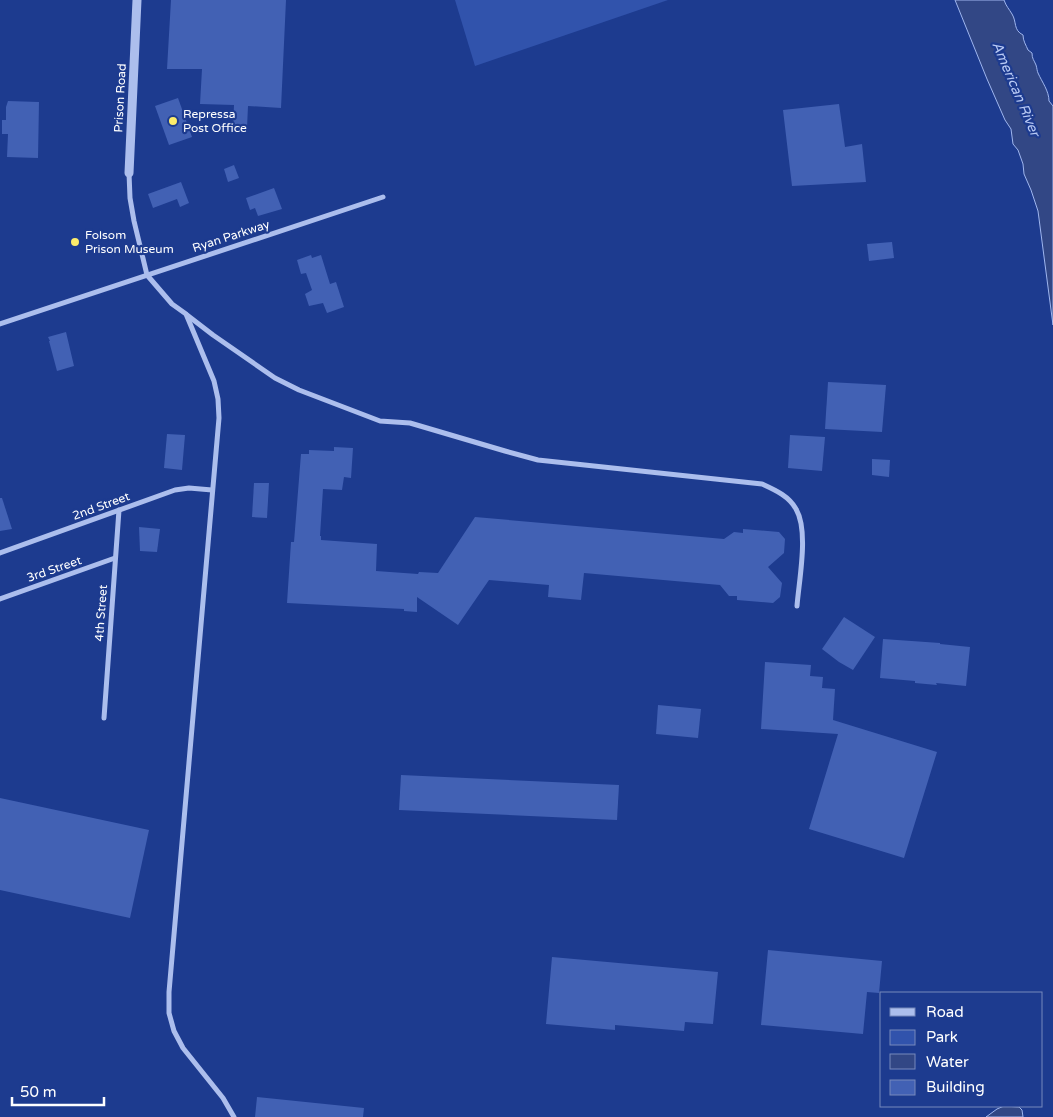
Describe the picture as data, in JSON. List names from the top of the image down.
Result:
{
  "streets": {
    "street": [
      "Prison Road",
      "Ryan Parkway",
      "2nd Street",
      "3rd Street",
      "4th Street"
    ]
  },
  "crossings": [
    ["Prison Road", "Ryan Parkway"],
    ["2nd Street", "4th Street"],
    ["3rd Street", "4th Street"]
  ],
  "water": ["American River"],
  "places": ["Repressa Post Office", "Folsom Prison Museum"],
  "legend": [
    "Road",
    "Park",
    "Water",
    "Building"
  ],
  "scale_bar": "50 m"
}
